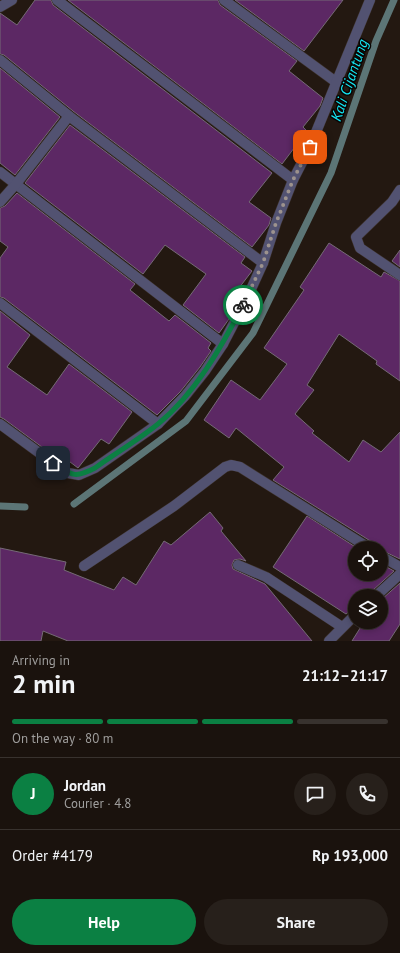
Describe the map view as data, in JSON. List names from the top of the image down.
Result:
{
  "water": ["Kali Cijantung"],
  "page": {
    "heading": ["2 min", "Arriving in", "21:12–21:17"],
    "panel": [
      "Jordan",
      "Courier · 4.8",
      "Order #4179",
      "Rp 193,000"
    ],
    "bar": "On the way · 80 m",
    "round": "J",
    "buttons": ["Help", "Share"]
  }
}
